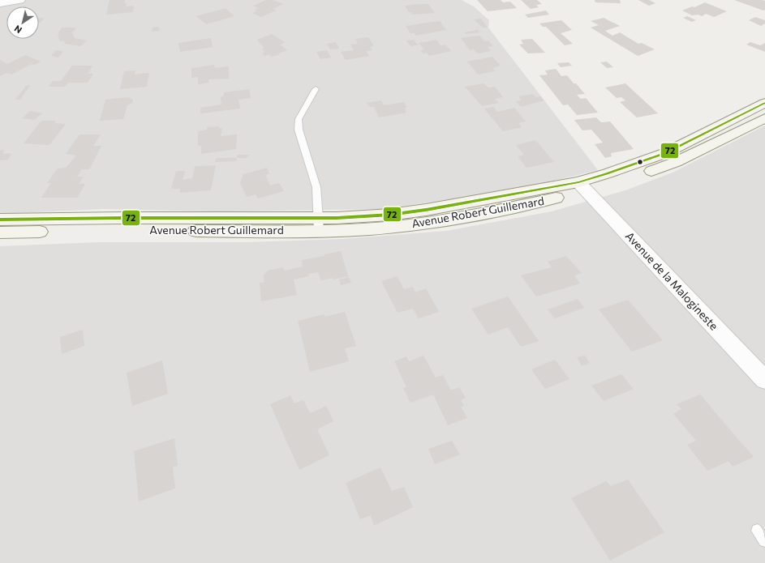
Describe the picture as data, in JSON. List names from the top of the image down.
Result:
{
  "streets": {
    "main road": ["Avenue Robert Guillemard"],
    "street": ["Avenue de la Malogineste"]
  },
  "crossings": [
    ["Avenue Robert Guillemard", "Avenue de la Malogineste"]
  ],
  "lines": ["transit line 72"],
  "north": "bottom left"
}
